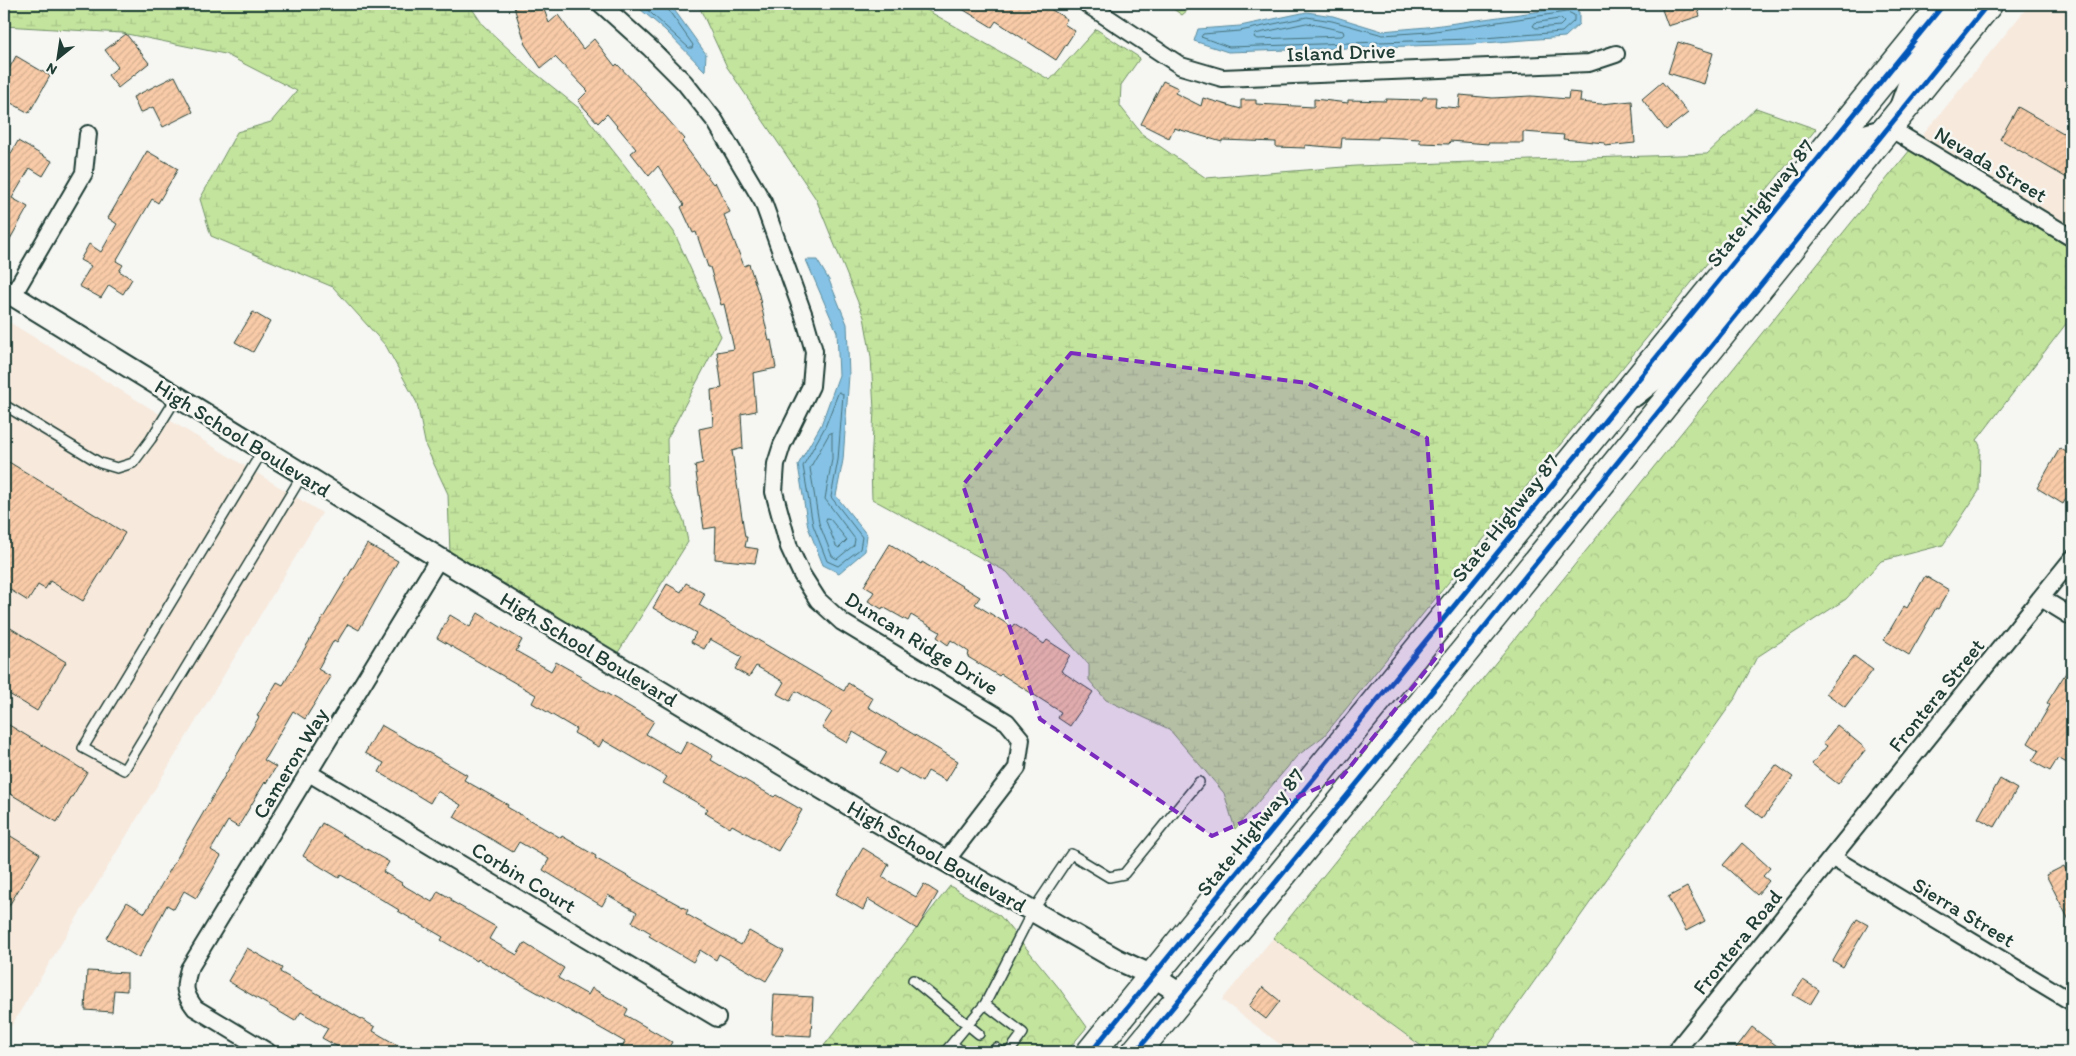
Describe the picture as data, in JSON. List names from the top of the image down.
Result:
{
  "streets": {
    "highway": ["State Highway 87"],
    "street": [
      "Island Drive",
      "Nevada Street",
      "High School Boulevard",
      "Duncan Ridge Drive",
      "Frontera Street",
      "Cameron Way",
      "Corbin Court",
      "Sierra Street",
      "Frontera Road"
    ]
  },
  "crossings": [
    ["State Highway 87", "High School Boulevard"],
    ["High School Boulevard", "Duncan Ridge Drive"],
    ["High School Boulevard", "Cameron Way"],
    ["Frontera Street", "Sierra Street"],
    ["Frontera Street", "Frontera Road"],
    ["Cameron Way", "Corbin Court"],
    ["Sierra Street", "Frontera Road"]
  ],
  "north": "bottom left"
}
